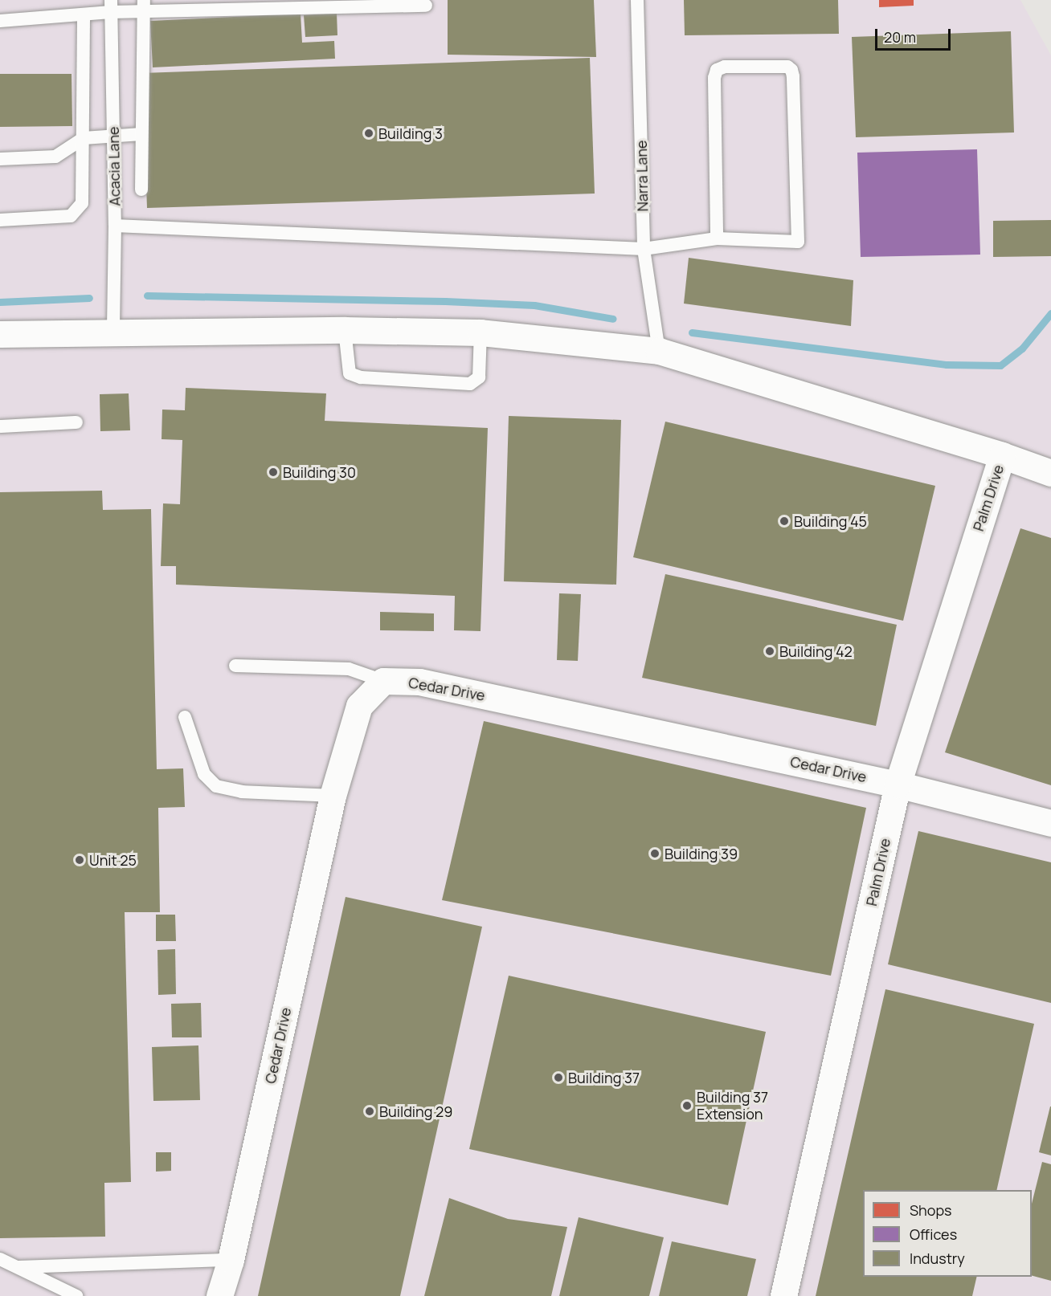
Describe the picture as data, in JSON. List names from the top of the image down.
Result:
{
  "streets": {
    "street": ["Palm Drive", "Cedar Drive"],
    "lane": ["Acacia Lane", "Narra Lane"]
  },
  "crossings": [
    ["Palm Drive", "Cedar Drive"]
  ],
  "places": [
    "Building 3",
    "Building 30",
    "Building 45",
    "Building 42",
    "Building 39",
    "Unit 25",
    "Building 37",
    "Building 37 Extension",
    "Building 29"
  ],
  "legend": ["Shops", "Offices", "Industry"],
  "scale_bar": "20 m"
}
